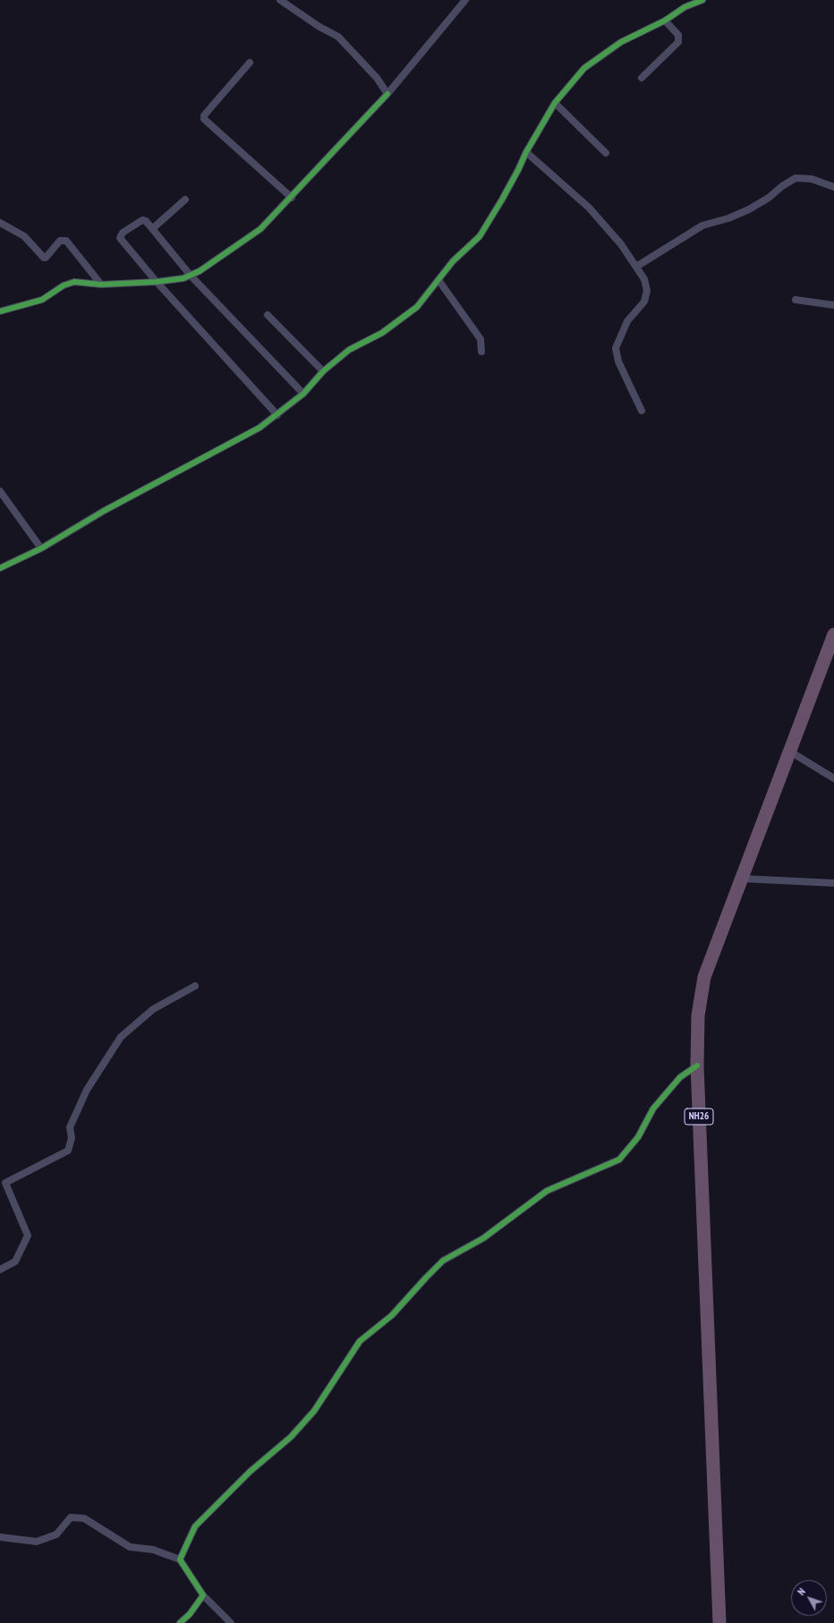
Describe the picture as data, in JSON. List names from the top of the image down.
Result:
{
  "streets": {
    "highway": ["NH26"]
  },
  "north": "top left"
}
